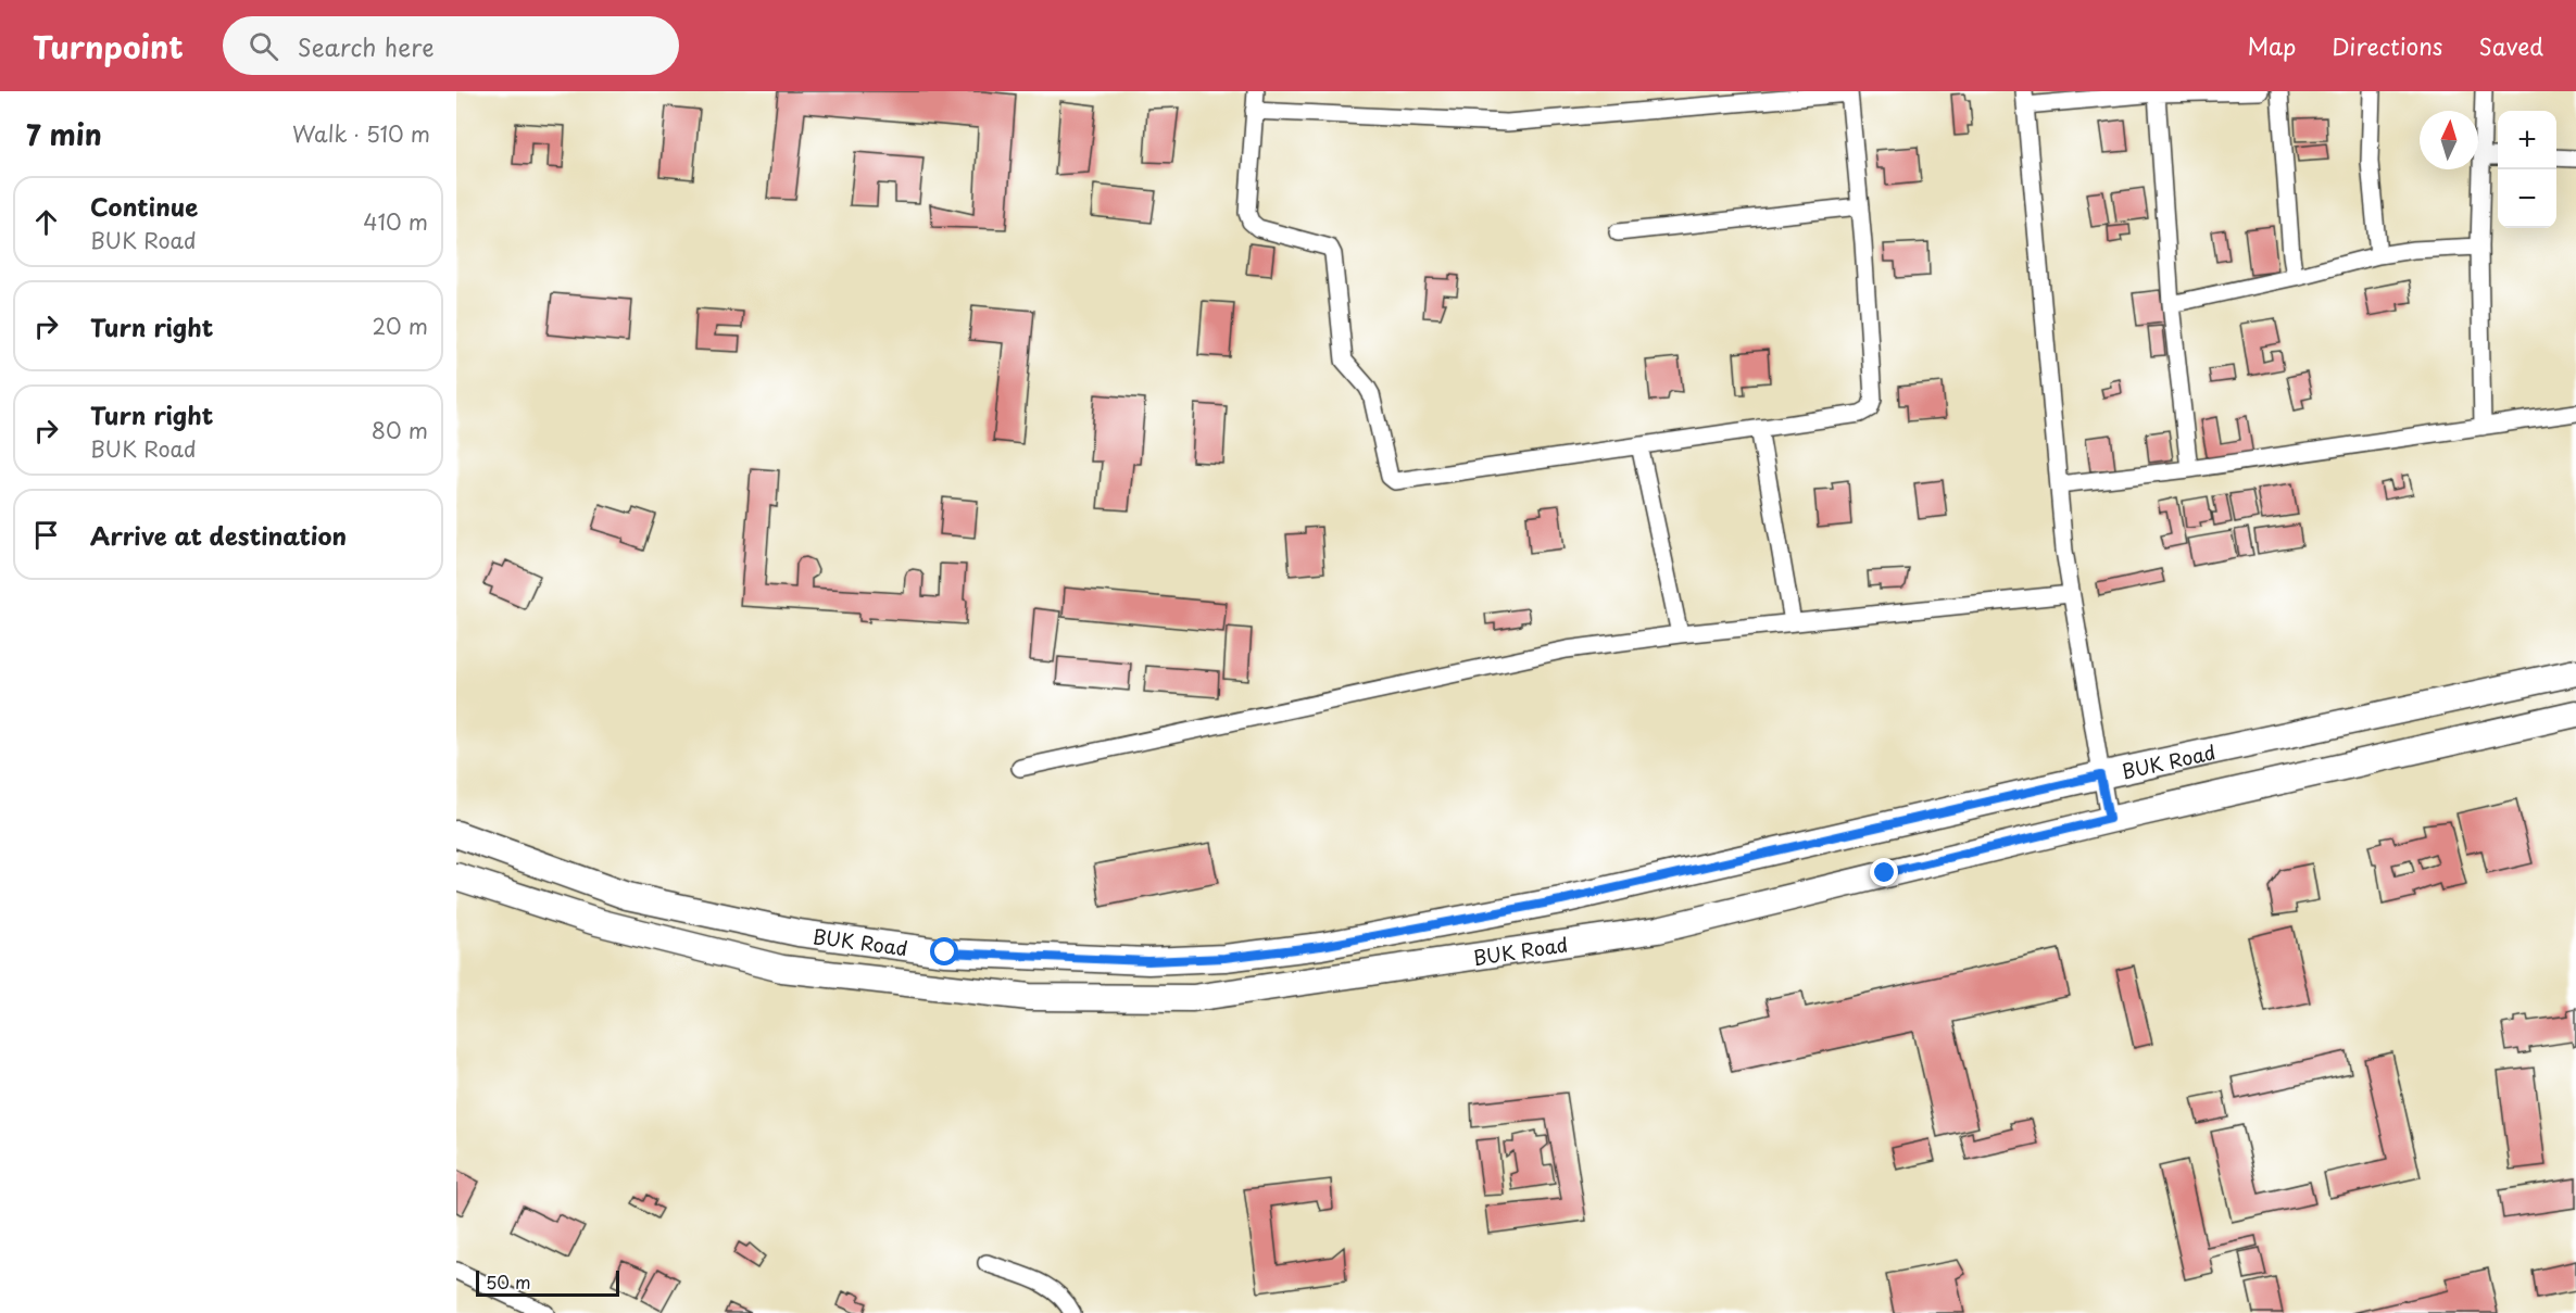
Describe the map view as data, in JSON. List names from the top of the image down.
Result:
{
  "streets": {
    "main road": ["BUK Road"]
  },
  "scale_bar": "50 m",
  "north": "top",
  "page": {
    "header": "Turnpoint",
    "search": "Search here",
    "nav": ["Map", "Directions", "Saved"],
    "heading": ["7 min", "Walk · 510 m"],
    "map_buttons": ["+", "−"],
    "list": [
      ["Continue", "BUK Road", "410 m"],
      ["Turn right", "20 m"],
      ["Turn right", "BUK Road", "80 m"],
      "Arrive at destination"
    ],
    "scale": "50 m"
  }
}
